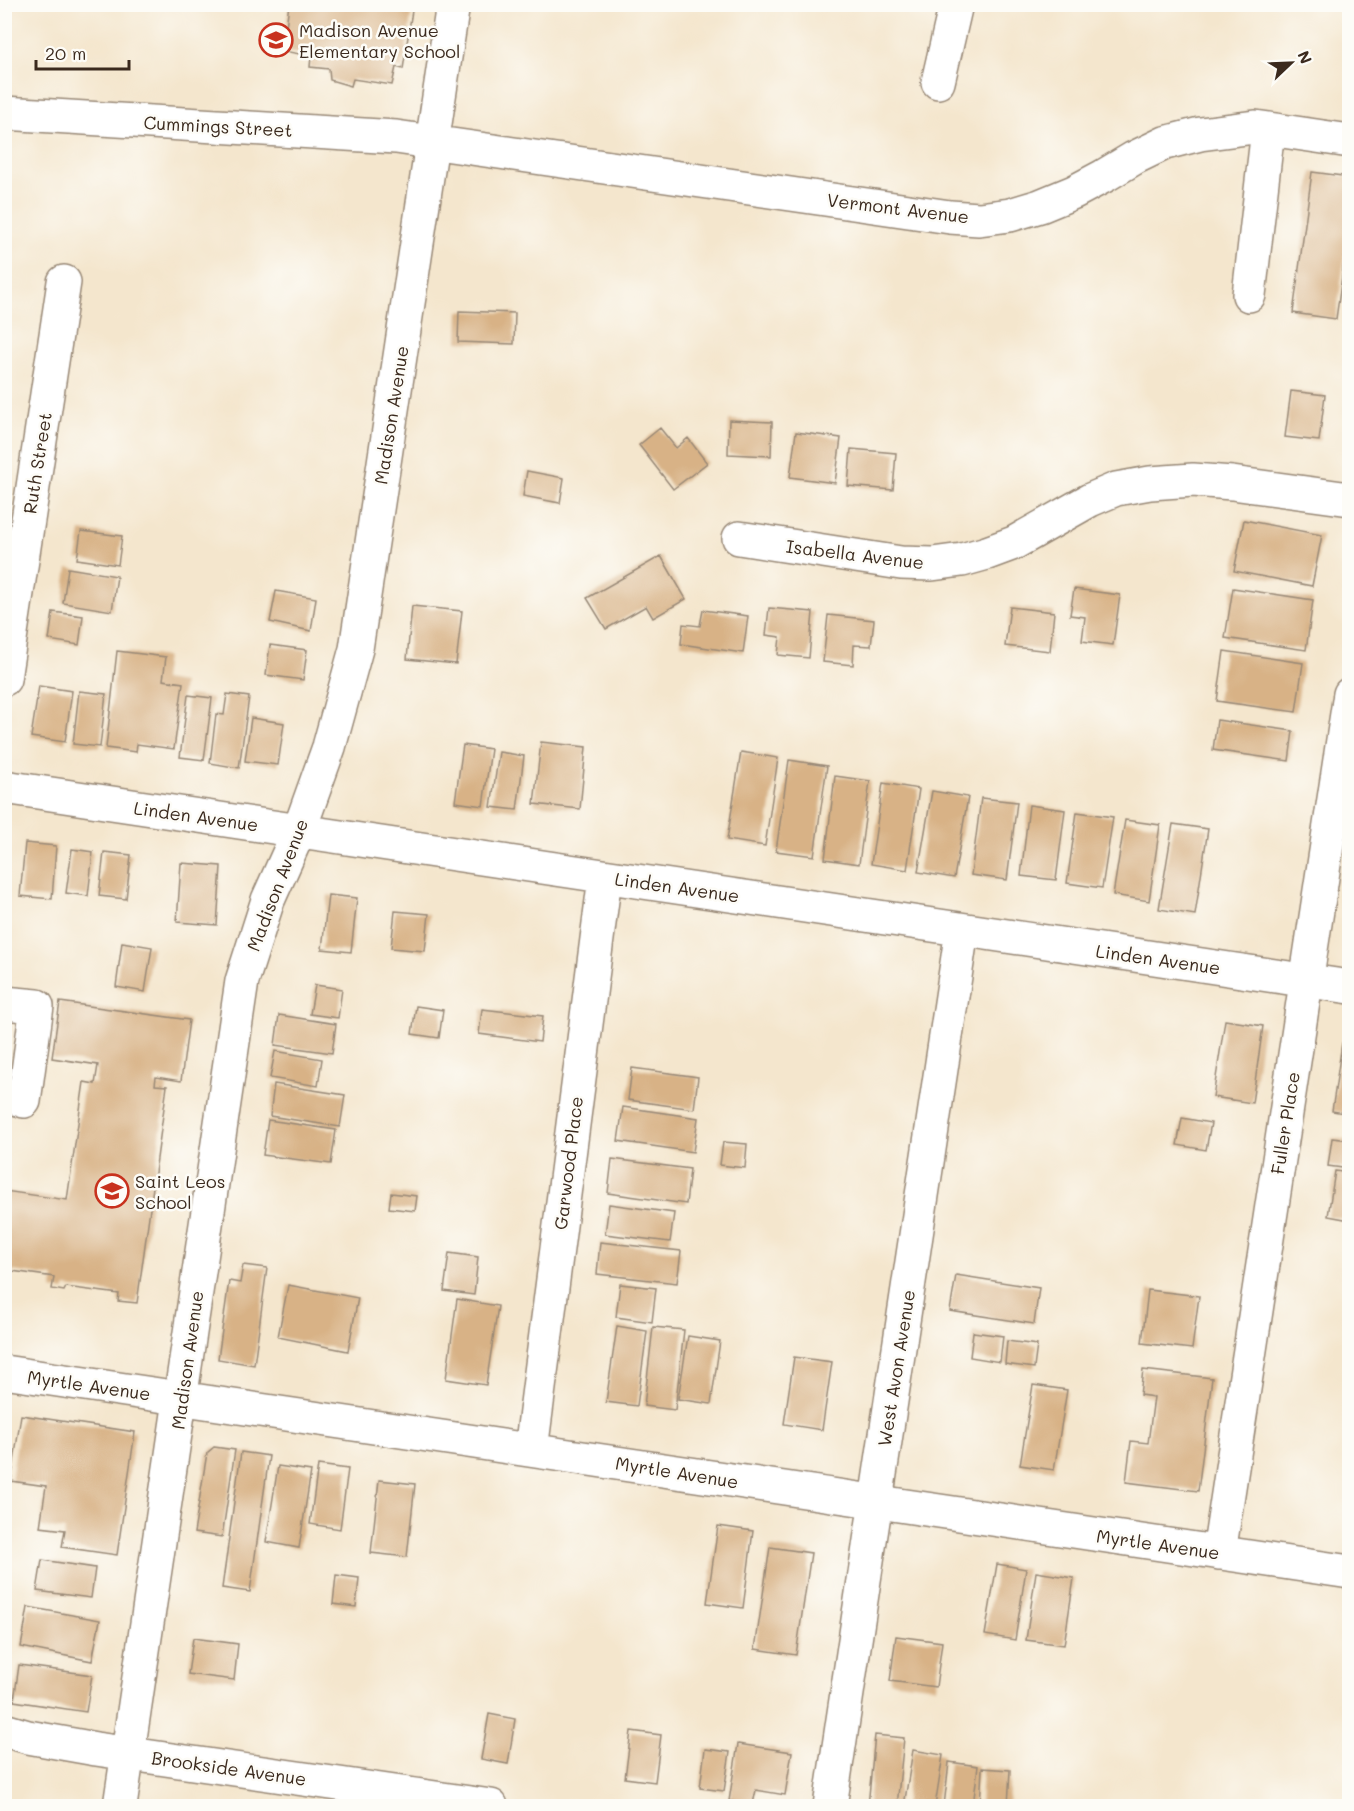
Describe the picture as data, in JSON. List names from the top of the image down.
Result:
{
  "streets": {
    "street": [
      "Cummings Street",
      "Vermont Avenue",
      "Madison Avenue",
      "Ruth Street",
      "Isabella Avenue",
      "Linden Avenue",
      "Fuller Place",
      "Garwood Place",
      "West Avon Avenue",
      "Myrtle Avenue",
      "Brookside Avenue"
    ]
  },
  "crossings": [
    ["Cummings Street", "Vermont Avenue"],
    ["Cummings Street", "Madison Avenue"],
    ["Vermont Avenue", "Madison Avenue"],
    ["Madison Avenue", "Linden Avenue"],
    ["Madison Avenue", "Myrtle Avenue"],
    ["Madison Avenue", "Brookside Avenue"],
    ["Linden Avenue", "Fuller Place"],
    ["Linden Avenue", "Garwood Place"],
    ["Linden Avenue", "West Avon Avenue"],
    ["Fuller Place", "Myrtle Avenue"],
    ["Garwood Place", "Myrtle Avenue"],
    ["West Avon Avenue", "Myrtle Avenue"]
  ],
  "places": {
    "school or university": ["Madison Avenue Elementary School", "Saint Leos School"]
  },
  "scale_bar": "20 m",
  "north": "top right"
}
